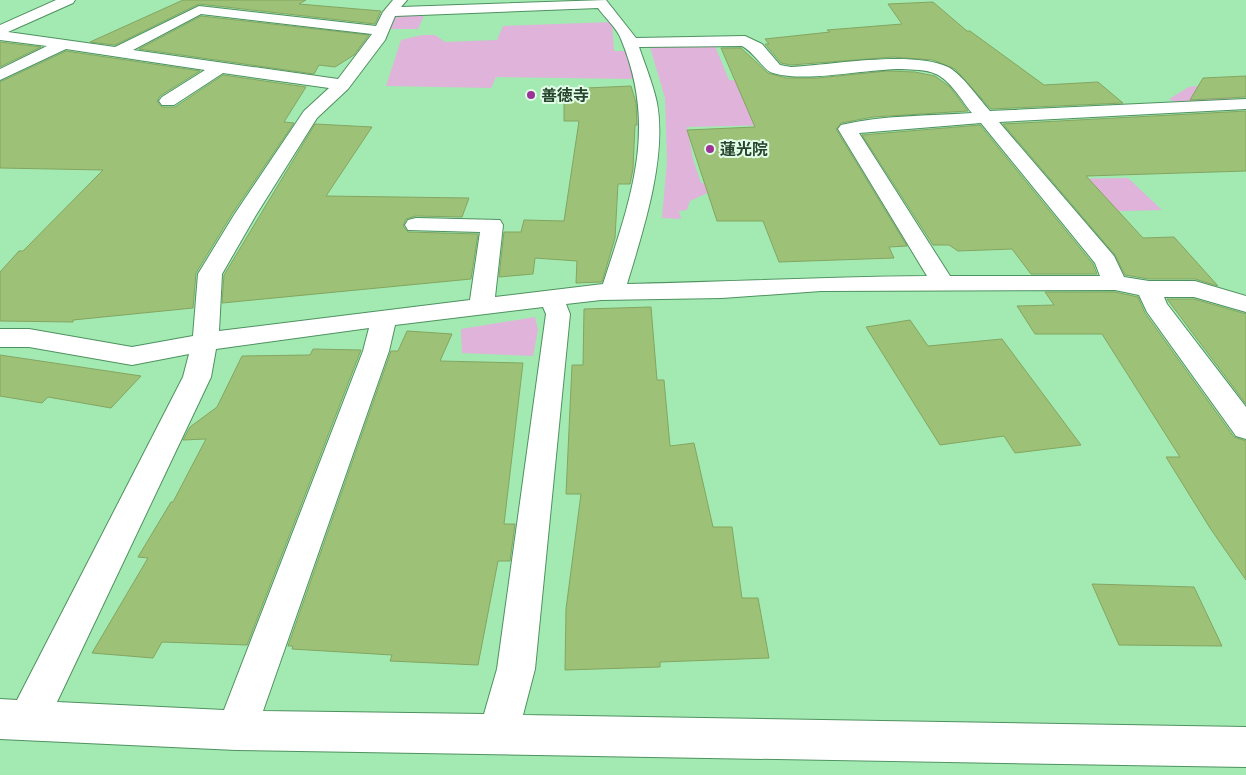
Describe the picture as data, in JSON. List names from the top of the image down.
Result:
{
  "places": ["善徳寺", "蓮光院"]
}
